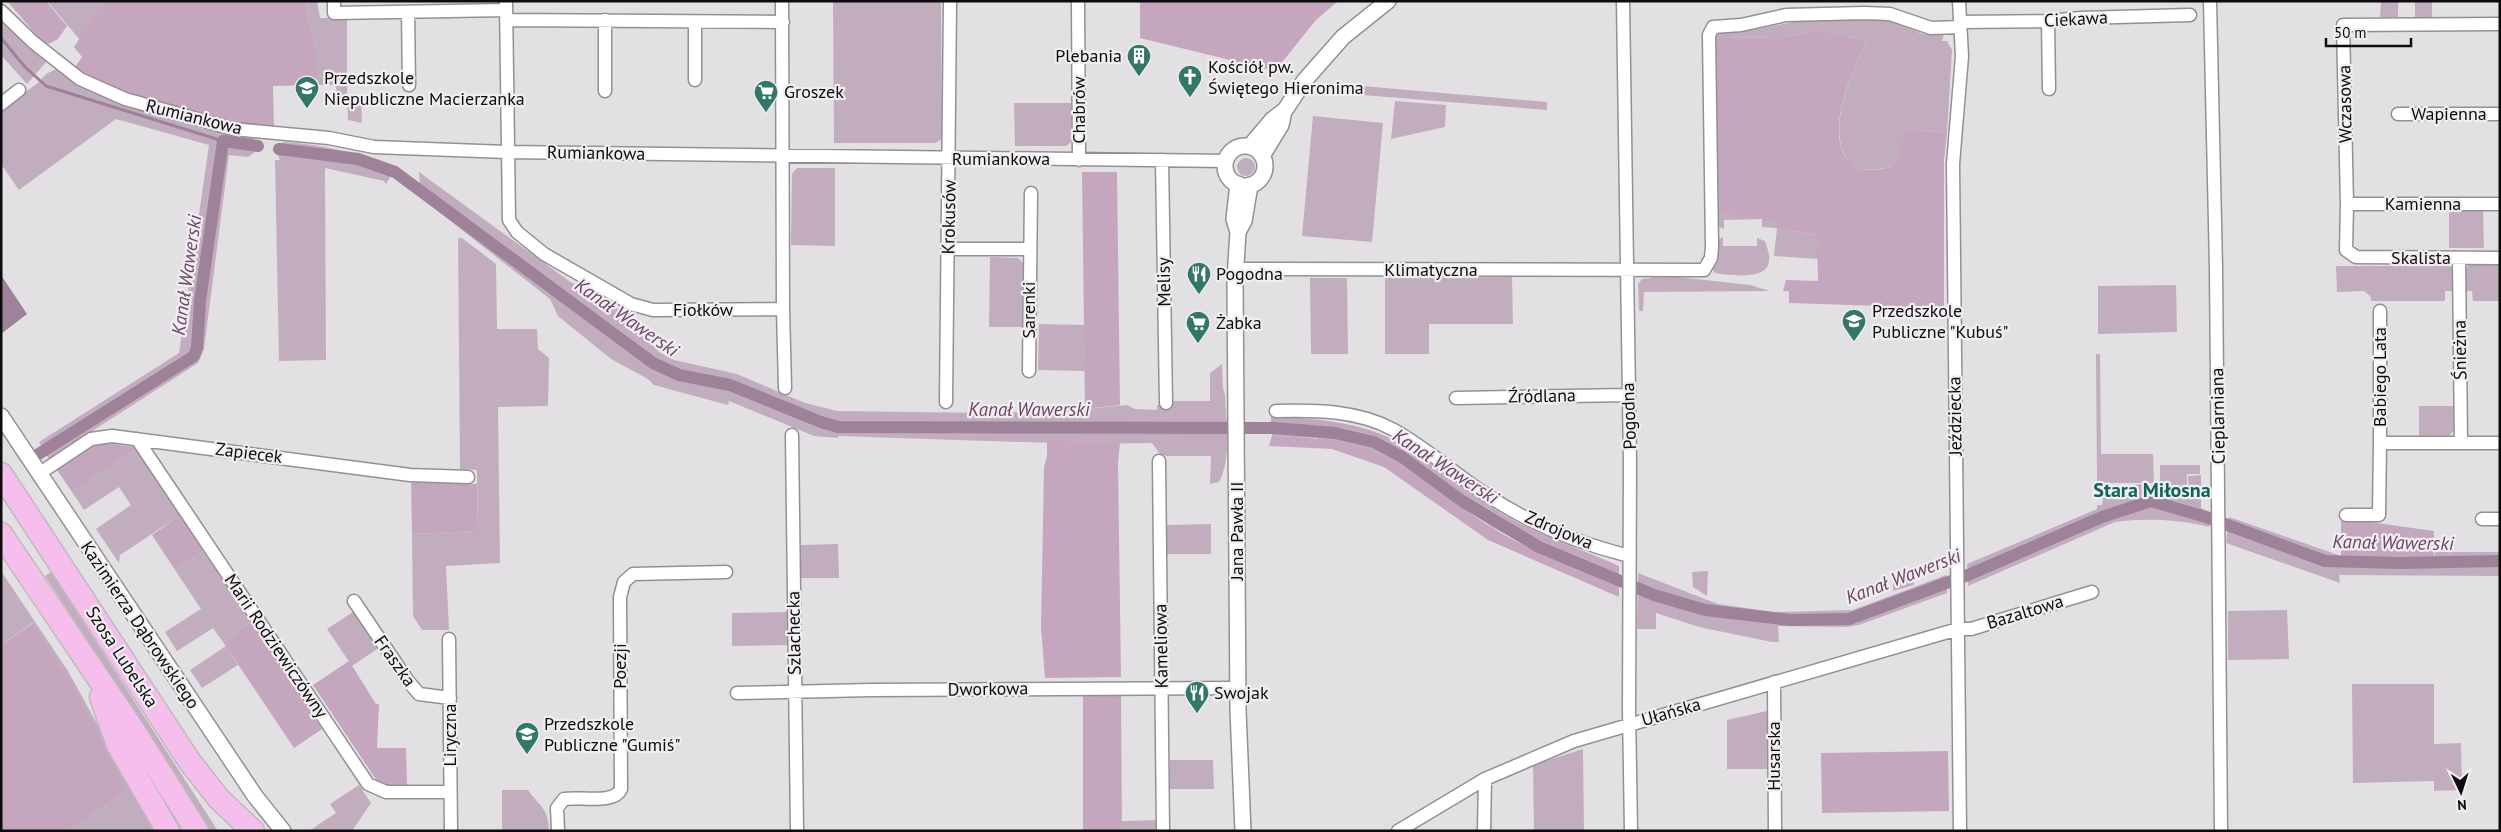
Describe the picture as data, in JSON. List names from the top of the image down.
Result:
{
  "streets": {
    "highway": ["Szosa Lubelska"],
    "street": [
      "Ciekawa",
      "Wczasowa",
      "Chabrów",
      "Wapienna",
      "Rumiankowa",
      "Kamienna",
      "Krokusów",
      "Skalista",
      "Klimatyczna",
      "Melisy",
      "Fiołków",
      "Sarenki",
      "Śnieżna",
      "Babiego Lata",
      "Źródlana",
      "Pogodna",
      "Jeździecka",
      "Cieplarniana",
      "Zapiecek",
      "Zdrojowa",
      "Jana Pawła II",
      "Bazaltowa",
      "Kazimierza Dąbrowskiego",
      "Szlachecka",
      "Marii Rodziewiczówny",
      "Kameliowa",
      "Fraszka",
      "Poezji",
      "Dworkowa",
      "Ułańska",
      "Liryczna",
      "Husarska"
    ]
  },
  "crossings": [
    ["Ciekawa", "Klimatyczna"],
    ["Ciekawa", "Pogodna"],
    ["Ciekawa", "Jeździecka"],
    ["Wczasowa", "Kamienna"],
    ["Wczasowa", "Skalista"],
    ["Chabrów", "Rumiankowa"],
    ["Rumiankowa", "Krokusów"],
    ["Rumiankowa", "Melisy"],
    ["Rumiankowa", "Fiołków"],
    ["Rumiankowa", "Jana Pawła II"],
    ["Skalista", "Śnieżna"],
    ["Klimatyczna", "Pogodna"],
    ["Klimatyczna", "Jana Pawła II"],
    ["Śnieżna", "Babiego Lata"],
    ["Źródlana", "Pogodna"],
    ["Pogodna", "Zdrojowa"],
    ["Pogodna", "Ułańska"],
    ["Jeździecka", "Bazaltowa"],
    ["Jeździecka", "Ułańska"],
    ["Zapiecek", "Kazimierza Dąbrowskiego"],
    ["Zapiecek", "Marii Rodziewiczówny"],
    ["Jana Pawła II", "Dworkowa"],
    ["Bazaltowa", "Ułańska"],
    ["Szlachecka", "Dworkowa"],
    ["Marii Rodziewiczówny", "Liryczna"],
    ["Kameliowa", "Dworkowa"],
    ["Fraszka", "Liryczna"],
    ["Ułańska", "Husarska"]
  ],
  "districts": ["Stara Miłosna"],
  "water": ["Kanał Wawerski"],
  "places": {
    "building": ["Plebania"],
    "church": ["Kościół pw. Świętego Hieronima"],
    "school or university": ["Przedszkole Niepubliczne Macierzanka", "Przedszkole Publiczne \"Kubuś\"", "Przedszkole Publiczne \"Gumiś\""],
    "supermarket": ["Groszek", "Żabka"],
    "restaurant": ["Pogodna", "Swojak"]
  },
  "scale_bar": "50 m",
  "north": "bottom"
}
